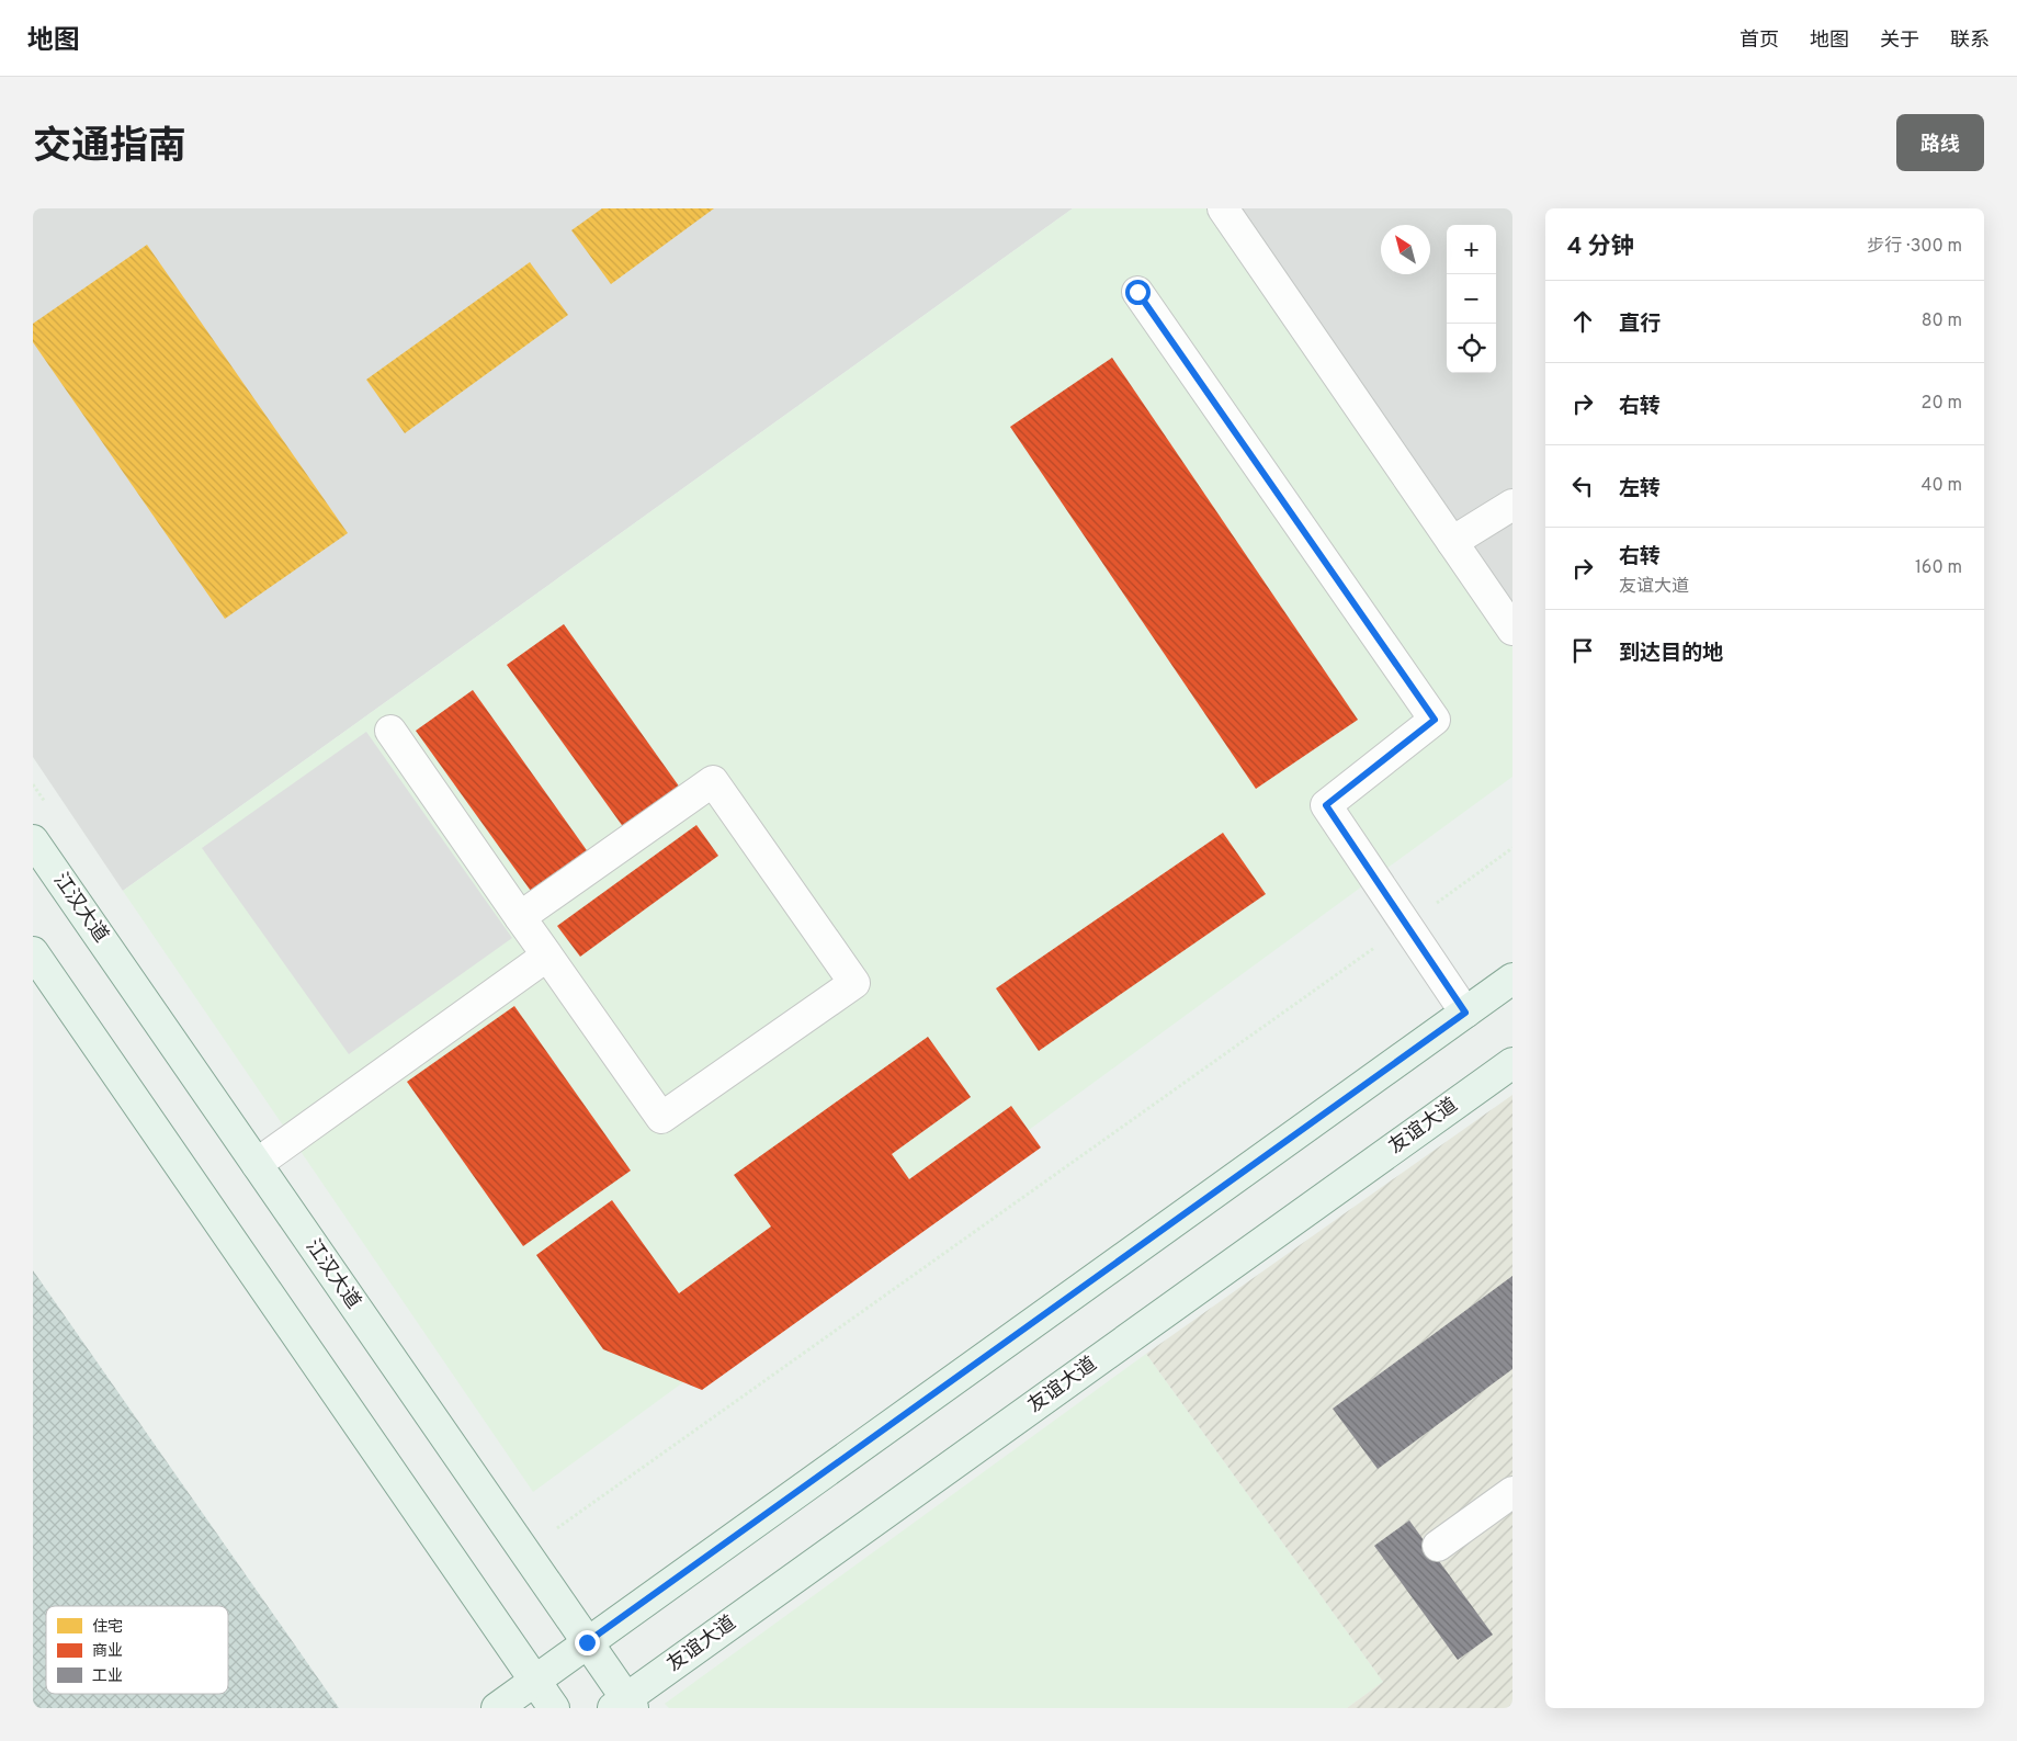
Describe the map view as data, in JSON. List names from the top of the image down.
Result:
{
  "streets": {
    "main road": ["江汉大道", "友谊大道"]
  },
  "crossings": [
    ["江汉大道", "友谊大道"]
  ],
  "legend": ["住宅", "商业", "工业"],
  "north": "top left",
  "page": {
    "header": "地图",
    "nav": [
      "首页",
      "地图",
      "关于",
      "联系"
    ],
    "title": "交通指南",
    "buttons": "路线",
    "heading": ["4 分钟", "步行 · 300 m"],
    "map_buttons": ["+", "−"],
    "list": [
      ["直行", "80 m"],
      ["右转", "20 m"],
      ["左转", "40 m"],
      ["右转", "友谊大道", "160 m"],
      "到达目的地"
    ]
  }
}
